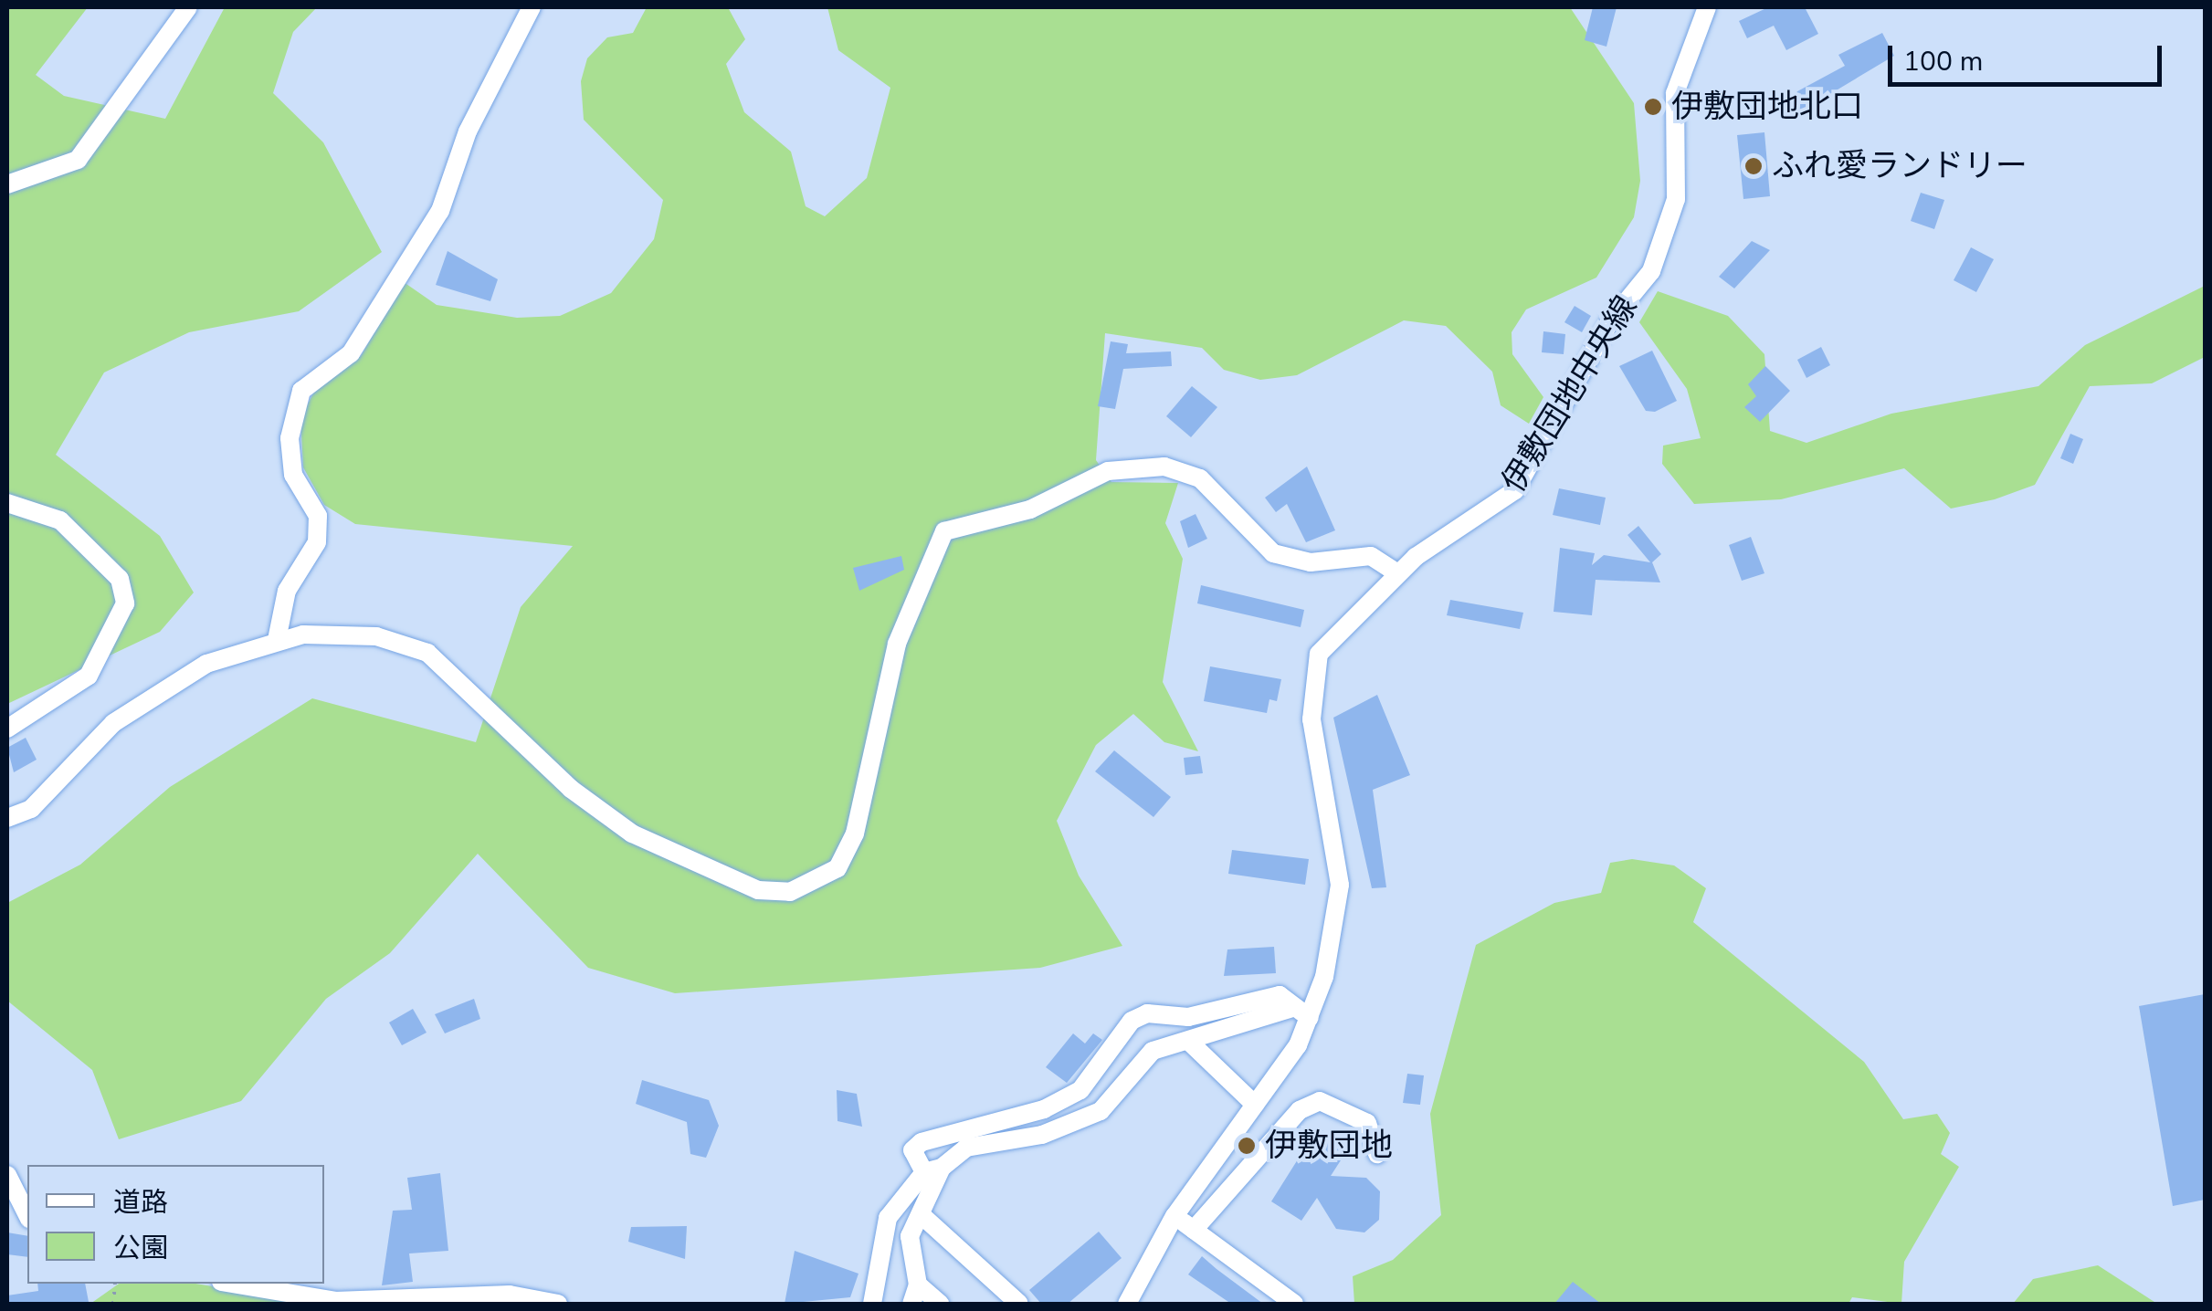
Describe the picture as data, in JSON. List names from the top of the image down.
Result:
{
  "streets": {
    "street": ["伊敷団地中央線"]
  },
  "places": ["伊敷団地北口", "ふれ愛ランドリー", "伊敷団地"],
  "legend": ["道路", "公園"],
  "scale_bar": "100 m"
}
